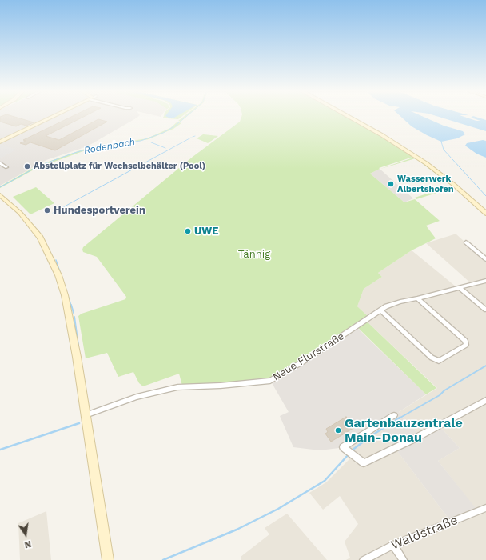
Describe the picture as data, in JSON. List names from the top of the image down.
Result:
{
  "streets": {
    "street": ["Neue Flurstraße", "Waldstraße"]
  },
  "water": ["Rodenbach"],
  "parks": ["Tännig"],
  "places": [
    "Abstellplatz für Wechselbehälter (Pool)",
    "Wasserwerk Albertshofen",
    "Hundesportverein",
    "UWE",
    "Gartenbauzentrale Main-Donau"
  ],
  "north": "bottom"
}
